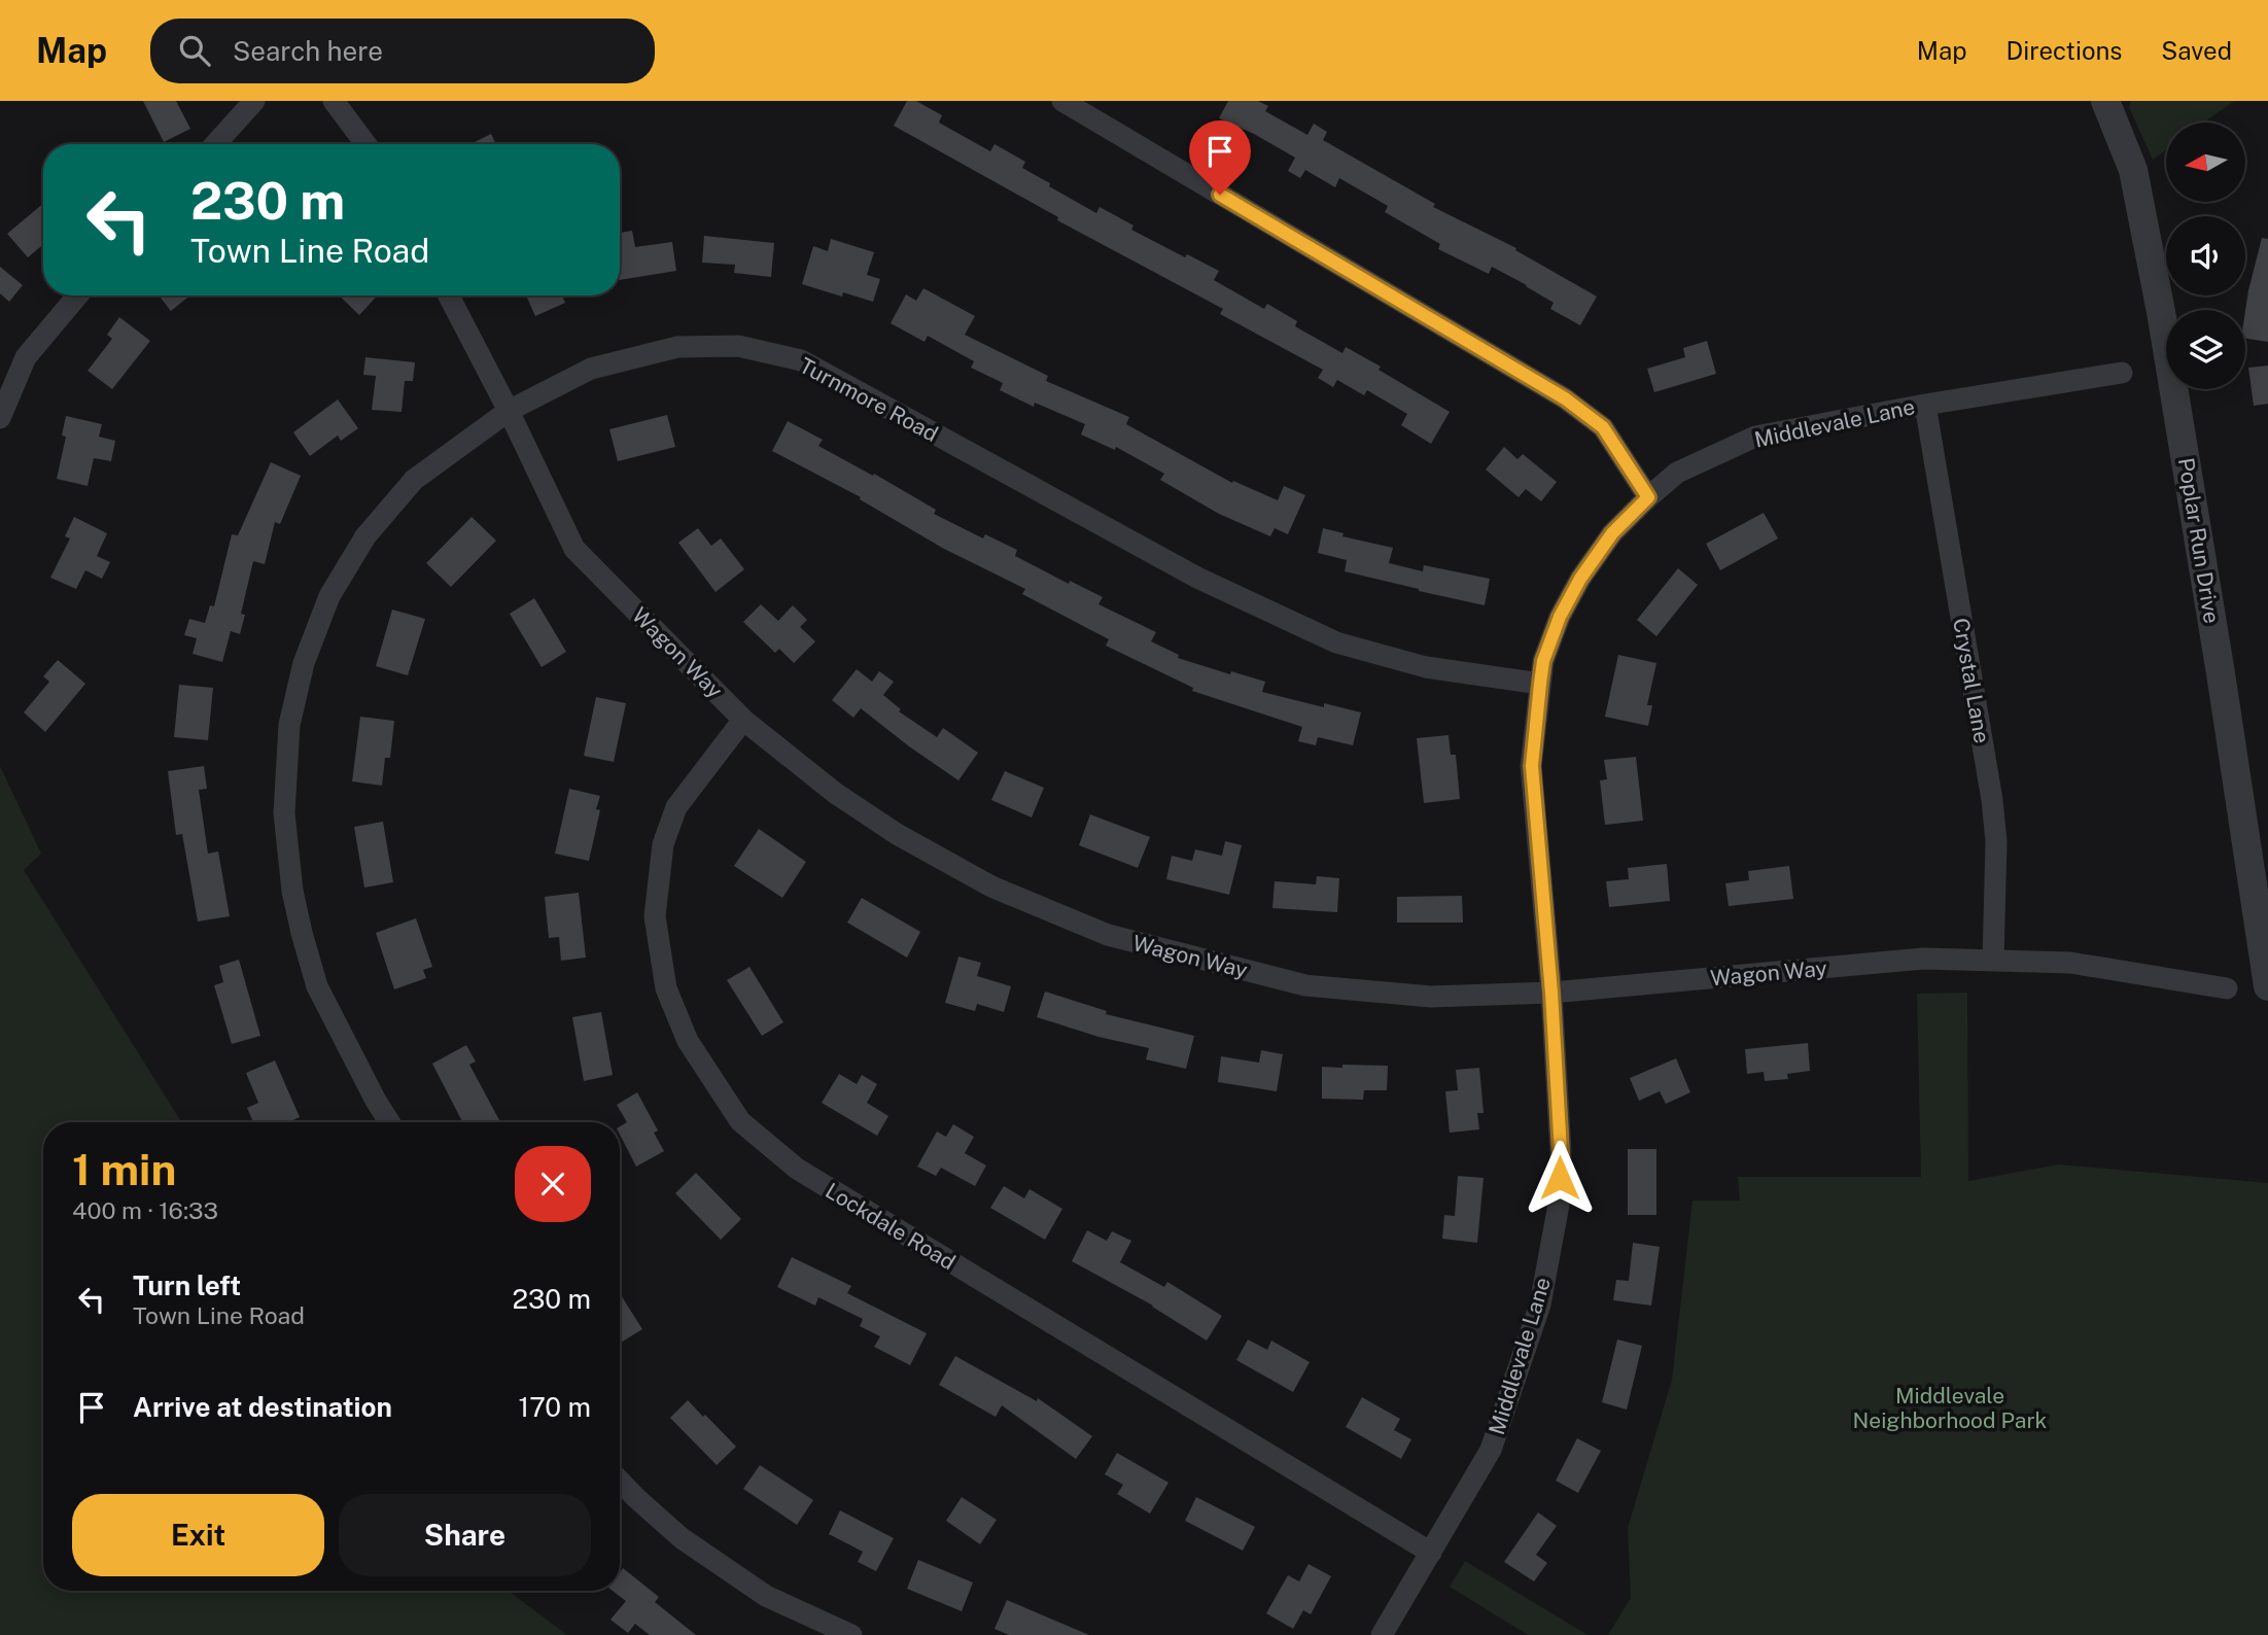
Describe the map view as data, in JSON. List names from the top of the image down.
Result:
{
  "streets": {
    "street": [
      "Turnmore Road",
      "Middlevale Lane",
      "Poplar Run Drive",
      "Wagon Way",
      "Crystal Lane",
      "Lockdale Road"
    ]
  },
  "crossings": [
    ["Turnmore Road", "Middlevale Lane"],
    ["Turnmore Road", "Wagon Way"],
    ["Middlevale Lane", "Wagon Way"],
    ["Middlevale Lane", "Crystal Lane"],
    ["Middlevale Lane", "Lockdale Road"],
    ["Wagon Way", "Crystal Lane"],
    ["Wagon Way", "Lockdale Road"]
  ],
  "parks": ["Middlevale Neighborhood Park"],
  "north": "left",
  "page": {
    "header": "Map",
    "search": "Search here",
    "nav": ["Map", "Directions", "Saved"],
    "turn": ["230 m", "Town Line Road"],
    "heading": ["1 min", "400 m · 16:33"],
    "list": [
      {
        "name": "Turn left",
        "note": "Town Line Road",
        "value": "230 m"
      },
      {
        "name": "Arrive at destination",
        "value": "170 m"
      }
    ],
    "buttons": ["Exit", "Share"]
  }
}
